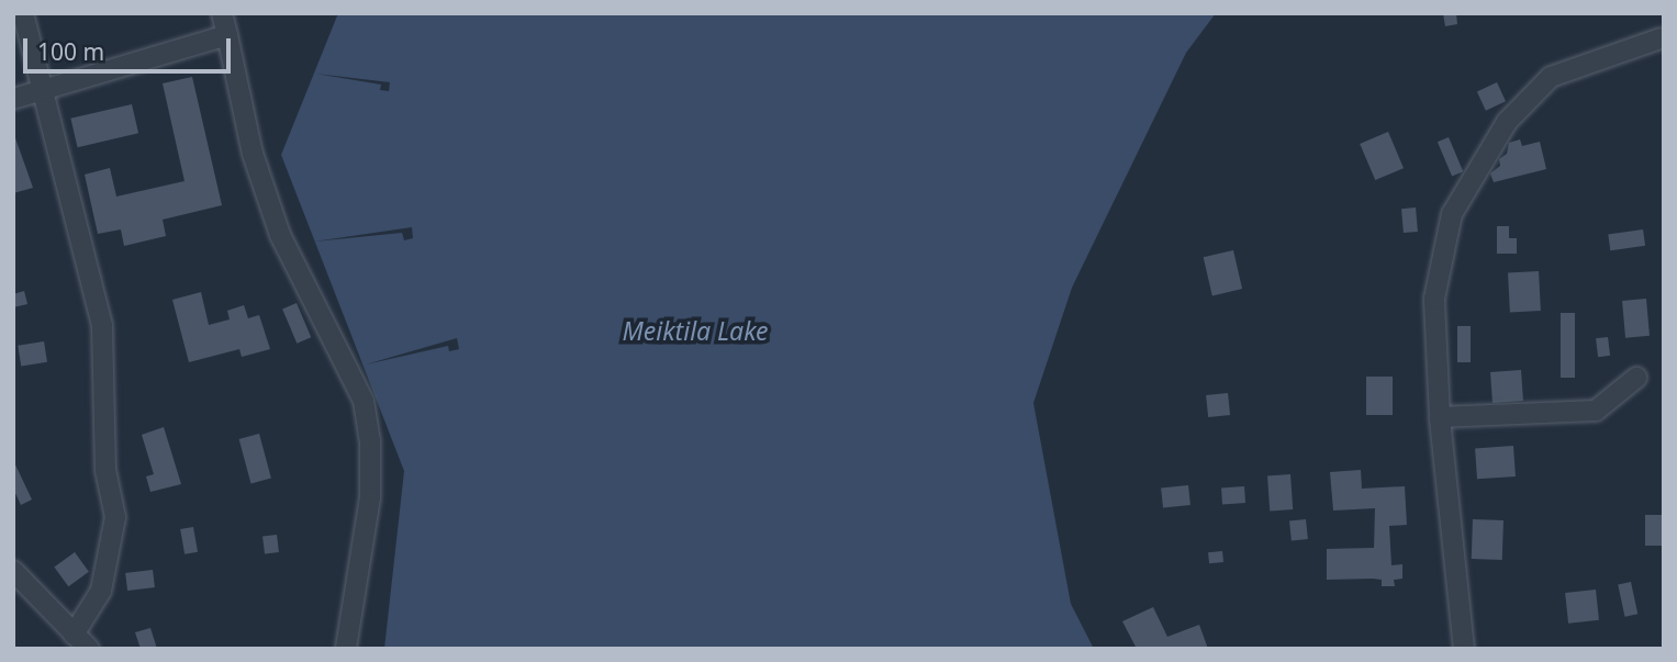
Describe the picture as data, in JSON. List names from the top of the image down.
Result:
{
  "water": ["Meiktila Lake"],
  "scale_bar": "100 m"
}
